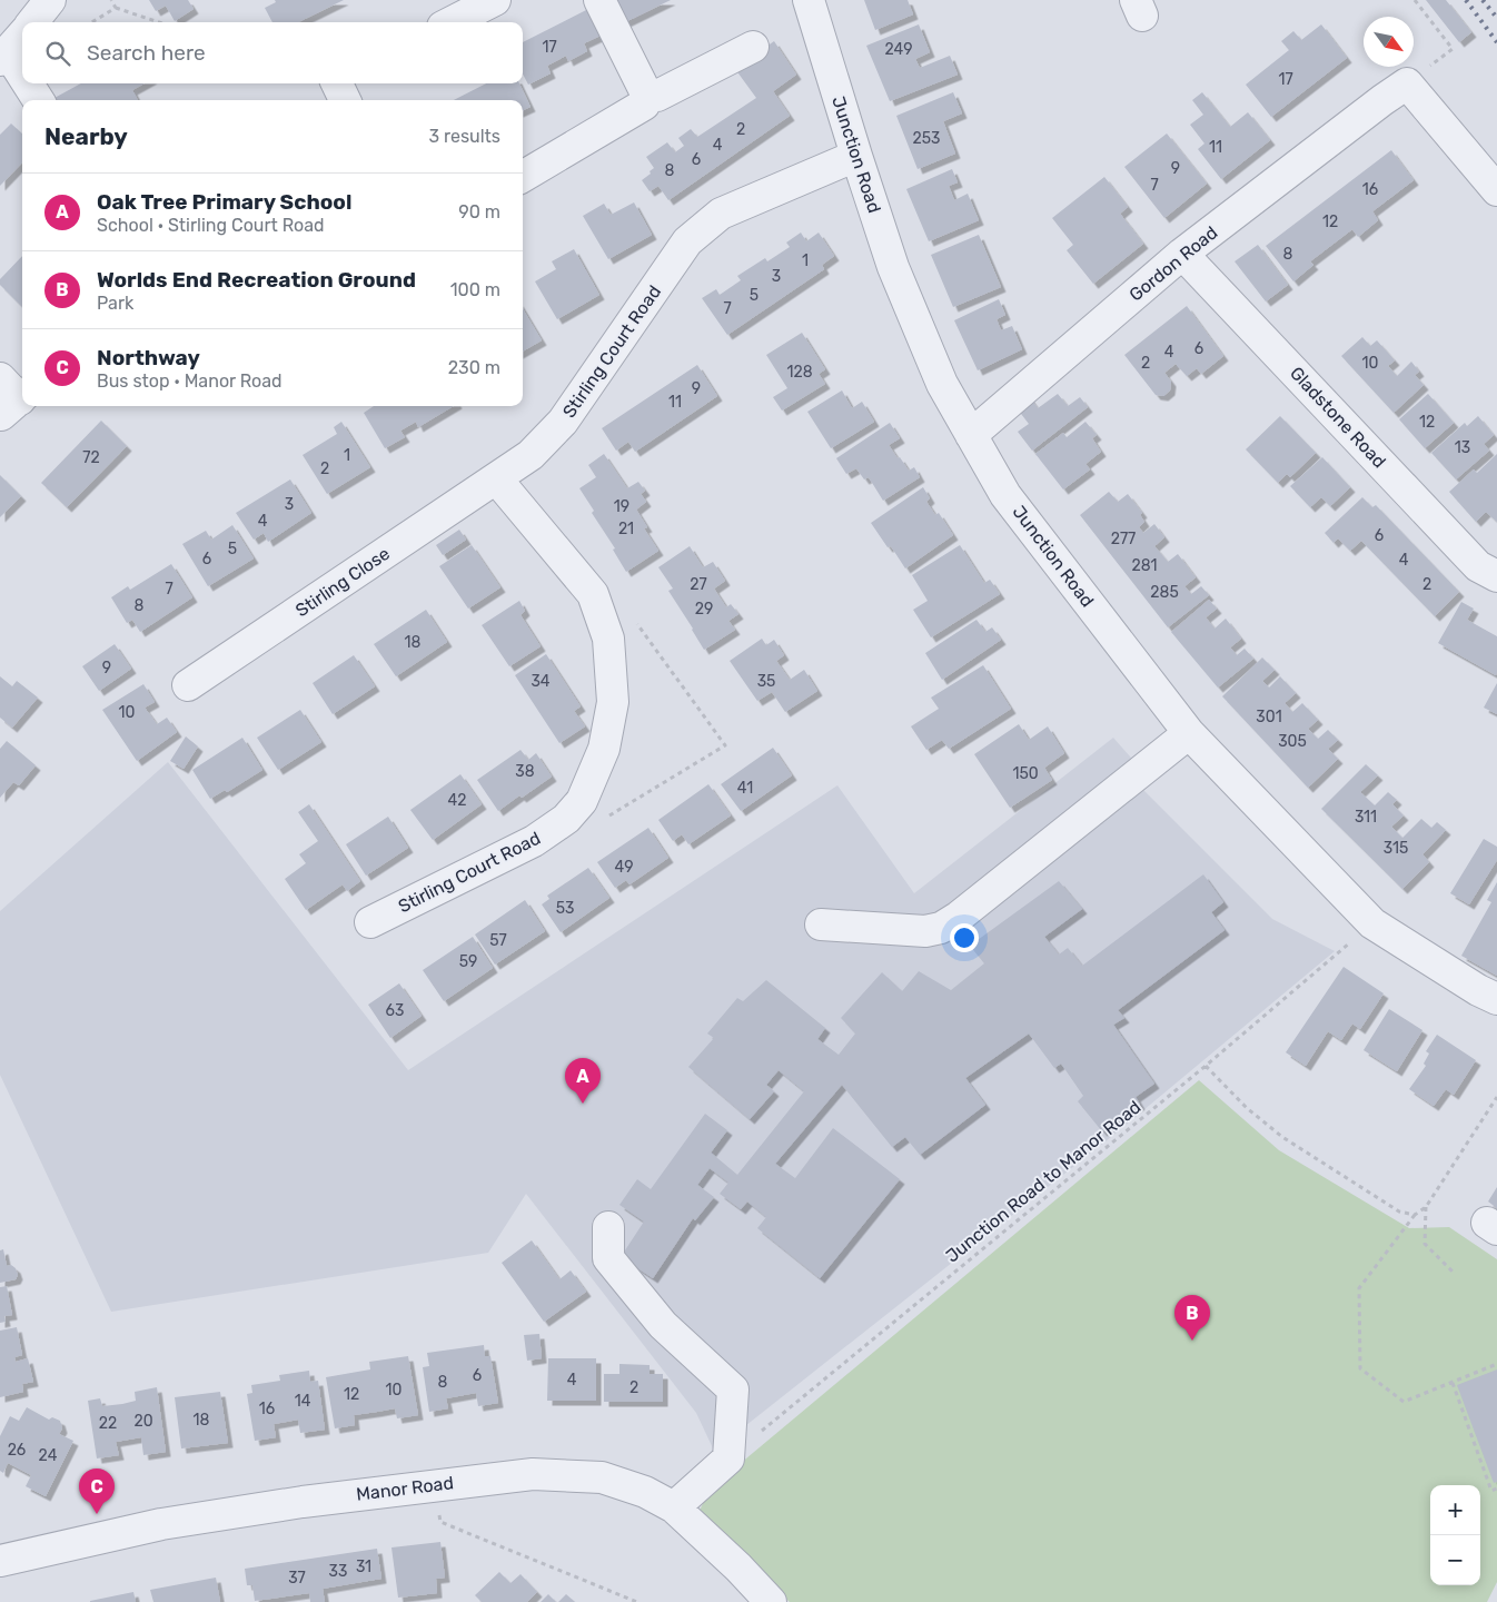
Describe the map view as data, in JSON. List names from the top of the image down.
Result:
{
  "streets": {
    "street": [
      "Junction Road",
      "Gordon Road",
      "Stirling Court Road",
      "Gladstone Road",
      "Stirling Close",
      "Manor Road"
    ],
    "path": ["Junction Road to Manor Road"]
  },
  "crossings": [
    ["Junction Road", "Gordon Road"],
    ["Junction Road", "Stirling Court Road"],
    ["Junction Road", "Junction Road to Manor Road"],
    ["Gordon Road", "Gladstone Road"],
    ["Stirling Court Road", "Stirling Close"]
  ],
  "house_numbers": [
    "17",
    "249",
    "17",
    "2",
    "253",
    "4",
    "11",
    "6",
    "9",
    "8",
    "7",
    "16",
    "12",
    "8",
    "1",
    "3",
    "5",
    "7",
    "6",
    "4",
    "2",
    "10",
    "128",
    "9",
    "11",
    "12",
    "13",
    "1",
    "72",
    "2",
    "3",
    "19",
    "4",
    "21",
    "6",
    "277",
    "5",
    "6",
    "4",
    "281",
    "27",
    "2",
    "7",
    "285",
    "8",
    "29",
    "18",
    "9",
    "34",
    "35",
    "10",
    "301",
    "305",
    "38",
    "150",
    "41",
    "42",
    "311",
    "315",
    "49",
    "53",
    "57",
    "59",
    "63",
    "6",
    "4",
    "8",
    "2",
    "10",
    "12",
    "14",
    "16",
    "18",
    "20",
    "22",
    "26",
    "24",
    "31",
    "33",
    "37"
  ],
  "north": "bottom right",
  "page": {
    "search": "Search here",
    "heading": ["Nearby", "3 results"],
    "list": [
      {
        "mark": "A",
        "name": "Oak Tree Primary School",
        "note": "School · Stirling Court Road",
        "value": "90 m"
      },
      {
        "mark": "B",
        "name": "Worlds End Recreation Ground",
        "note": "Park",
        "value": "100 m"
      },
      {
        "mark": "C",
        "name": "Northway",
        "note": "Bus stop · Manor Road",
        "value": "230 m"
      }
    ],
    "pins": ["A", "B", "C"],
    "map_buttons": ["+", "−"]
  }
}
